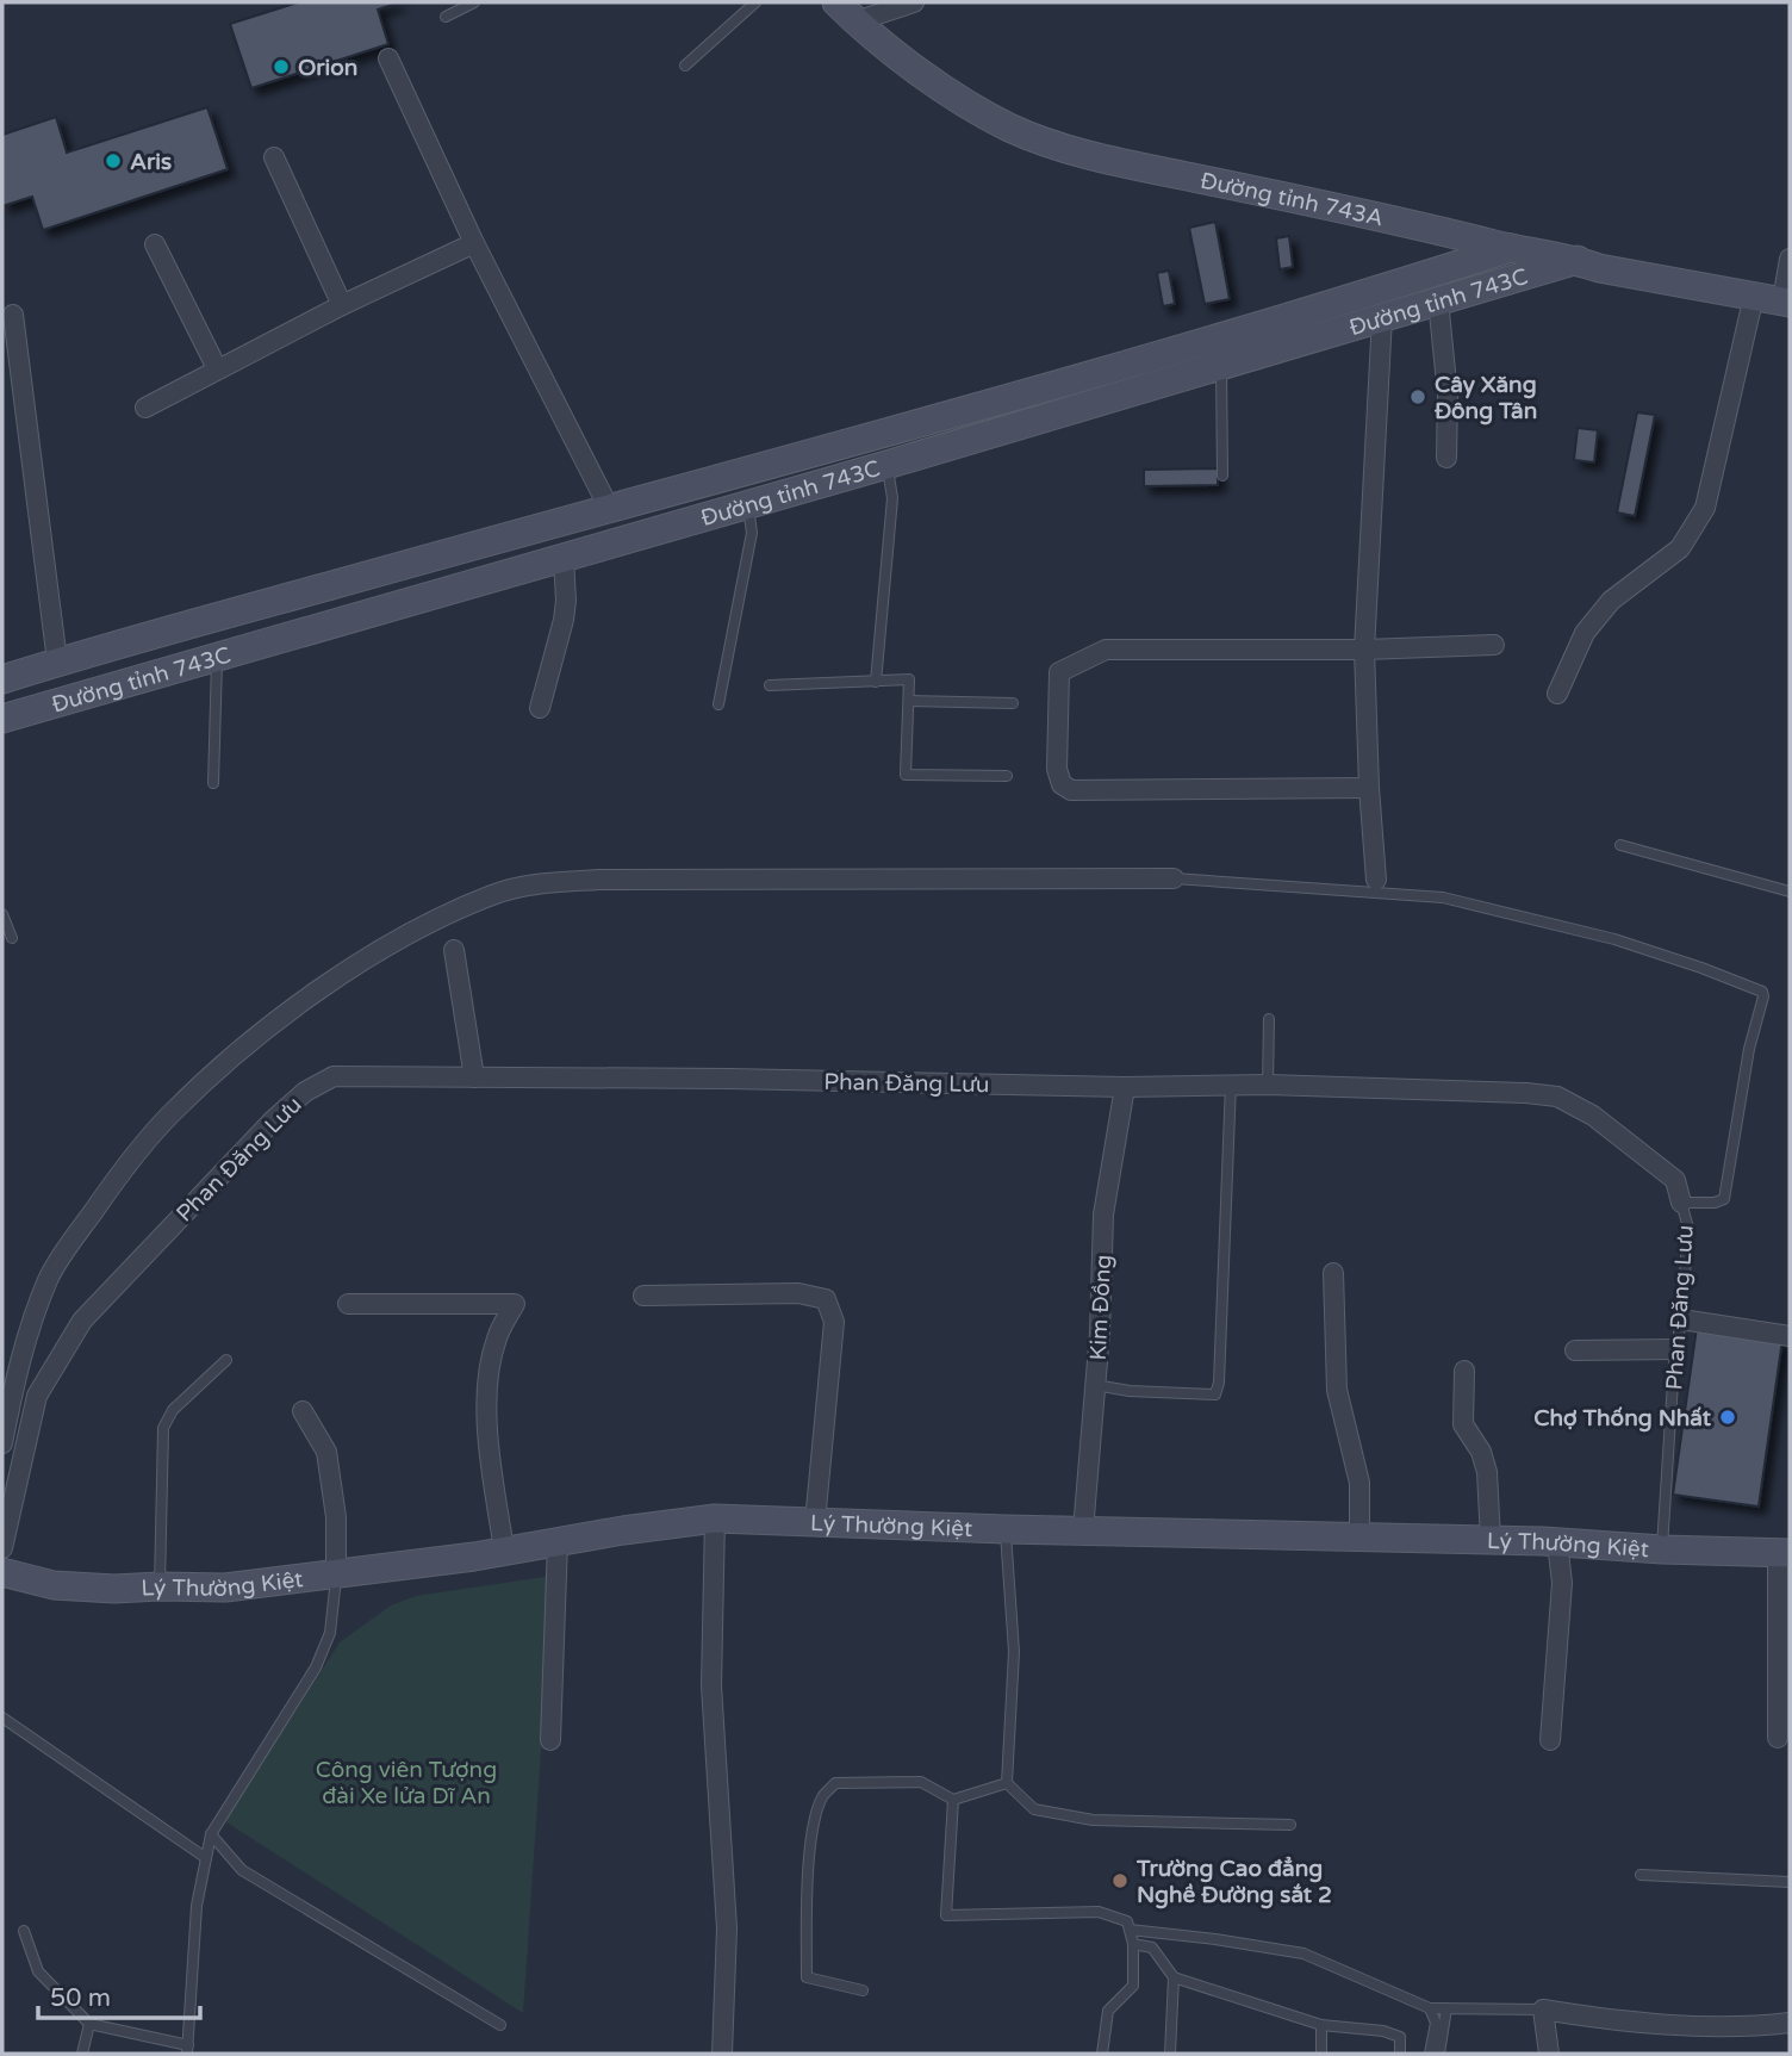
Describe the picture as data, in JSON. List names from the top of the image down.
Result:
{
  "streets": {
    "main road": ["Đường tỉnh 743A", "Đường tỉnh 743C", "Lý Thường Kiệt"],
    "street": ["Phan Đăng Lưu", "Kim Đồng"]
  },
  "crossings": [
    ["Đường tỉnh 743A", "Đường tỉnh 743C"],
    ["Phan Đăng Lưu", "Kim Đồng"],
    ["Phan Đăng Lưu", "Lý Thường Kiệt"],
    ["Kim Đồng", "Lý Thường Kiệt"]
  ],
  "parks": ["Công viên Tượng đài Xe lửa Dĩ An"],
  "places": [
    "Orion",
    "Aris",
    "Cây Xăng Đông Tân",
    "Chợ Thống Nhất",
    "Trường Cao đẳng Nghề Đường sắt 2"
  ],
  "scale_bar": "50 m"
}
